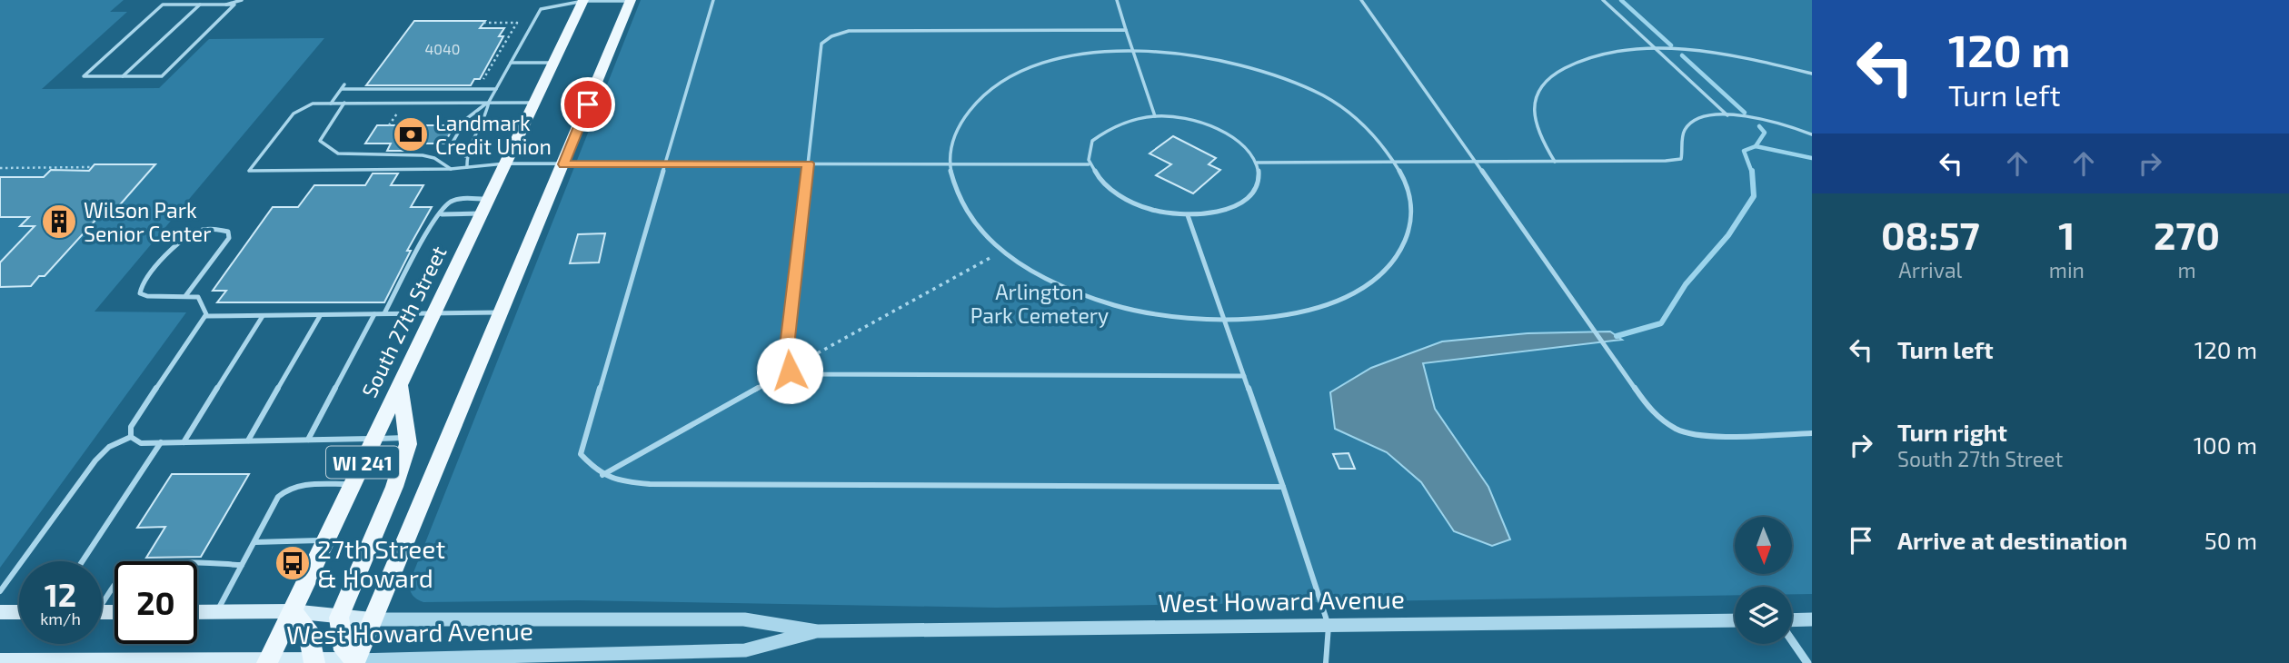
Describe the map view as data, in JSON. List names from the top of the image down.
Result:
{
  "streets": {
    "main road": ["South 27th Street", "WI 241", "West Howard Avenue"]
  },
  "crossings": [
    ["South 27th Street", "West Howard Avenue"],
    ["WI 241", "West Howard Avenue"]
  ],
  "parks": ["Arlington Park Cemetery"],
  "places": {
    "bank": ["Landmark Credit Union"],
    "building": ["Wilson Park Senior Center"],
    "bus stop": ["27th Street & Howard"]
  },
  "house_numbers": ["4040"],
  "north": "bottom",
  "page": {
    "turn": ["120 m", "Turn left"],
    "eta": [
      "08:57",
      "Arrival",
      "1",
      "min",
      "270",
      "m"
    ],
    "list": [
      {
        "name": "Turn left",
        "value": "120 m"
      },
      {
        "name": "Turn right",
        "note": "South 27th Street",
        "value": "100 m"
      },
      {
        "name": "Arrive at destination",
        "value": "50 m"
      }
    ],
    "speed": "12 km/h",
    "limit": "20"
  }
}
